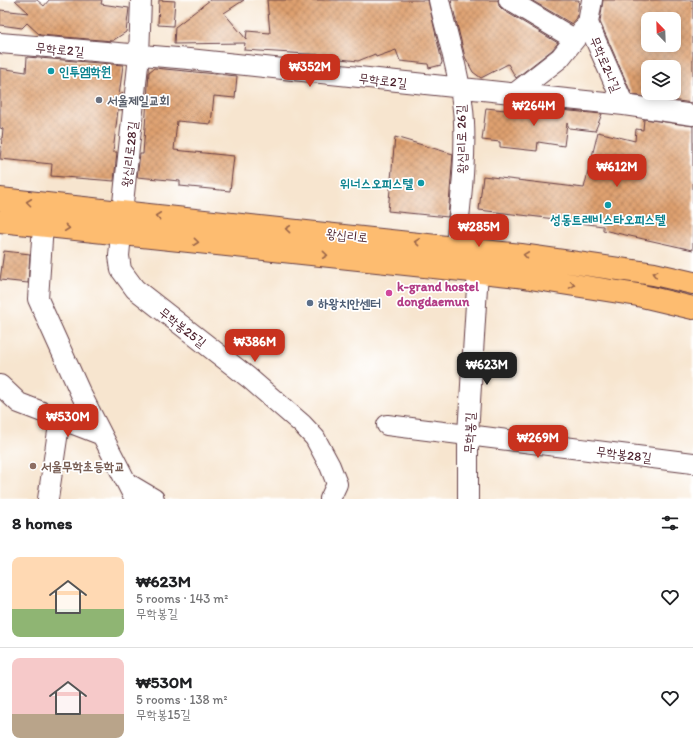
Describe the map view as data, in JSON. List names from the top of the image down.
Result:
{
  "streets": {
    "main road": ["왕십리로"],
    "street": [
      "무학로2길",
      "무학로2나길",
      "왕십리로 26길",
      "왕십리로28길",
      "무학봉25길",
      "무학봉길",
      "무학봉28길"
    ]
  },
  "crossings": [
    ["무학로2길", "무학로2나길"],
    ["무학로2길", "왕십리로 26길"],
    ["무학로2길", "왕십리로28길"],
    ["왕십리로 26길", "왕십리로"],
    ["왕십리로28길", "왕십리로"],
    ["왕십리로", "무학봉25길"],
    ["왕십리로", "무학봉길"],
    ["무학봉길", "무학봉28길"]
  ],
  "places": [
    "인투엠학원",
    "서울제일교회",
    "위너스오피스텔",
    "성동트레비스타오피스텔",
    "k-grand hostel dongdaemun",
    "하왕치안센터",
    "서울무학초등학교"
  ],
  "north": "top left",
  "page": {
    "price": [
      "₩352M",
      "₩264M",
      "₩612M",
      "₩285M",
      "₩386M",
      "₩623M",
      "₩530M",
      "₩269M"
    ],
    "heading": "8 homes",
    "list": [
      {
        "name": "₩623M",
        "note": "5 rooms · 143 m² · 무학봉길"
      },
      {
        "name": "₩530M",
        "note": "5 rooms · 138 m² · 무학봉15길"
      }
    ]
  }
}
